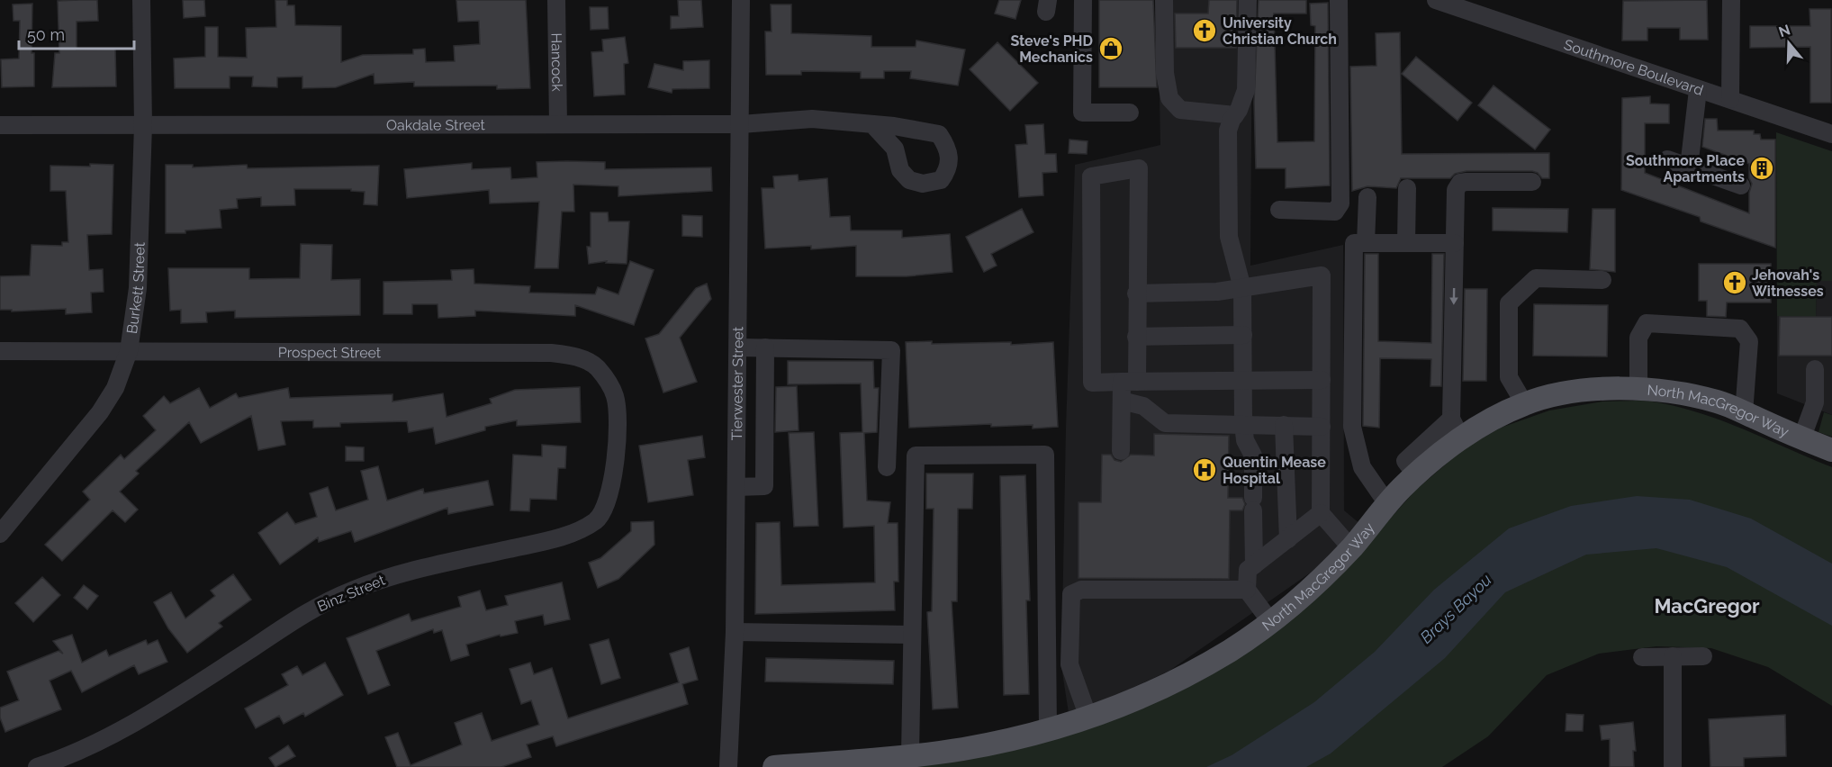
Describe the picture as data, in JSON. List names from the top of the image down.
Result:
{
  "streets": {
    "main road": ["North MacGregor Way"],
    "street": [
      "Hancock",
      "Southmore Boulevard",
      "Oakdale Street",
      "Burkett Street",
      "Prospect Street",
      "Tierwester Street",
      "Binz Street"
    ]
  },
  "crossings": [
    ["Hancock", "Oakdale Street"],
    ["Oakdale Street", "Burkett Street"],
    ["Oakdale Street", "Tierwester Street"],
    ["Burkett Street", "Prospect Street"],
    ["Prospect Street", "Binz Street"]
  ],
  "districts": ["MacGregor"],
  "water": ["Brays Bayou"],
  "places": {
    "church": ["University Christian Church", "Jehovah's Witnesses"],
    "shop": ["Steve's PHD Mechanics"],
    "building": ["Southmore Place Apartments"],
    "hospital": ["Quentin Mease Hospital"]
  },
  "scale_bar": "50 m",
  "north": "top"
}
